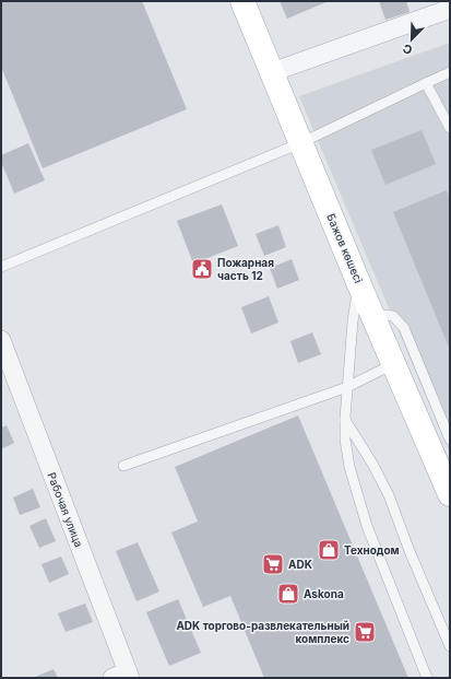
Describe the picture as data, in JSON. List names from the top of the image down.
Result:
{
  "streets": {
    "main road": ["Бажов көшесі"],
    "street": ["Рабочая улица"]
  },
  "places": {
    "public building": ["Пожарная часть 12"],
    "shop": ["Технодом", "Askona"],
    "supermarket": ["ADK", "ADK торгово-развлекательный комплекс"]
  },
  "north": "bottom left"
}
